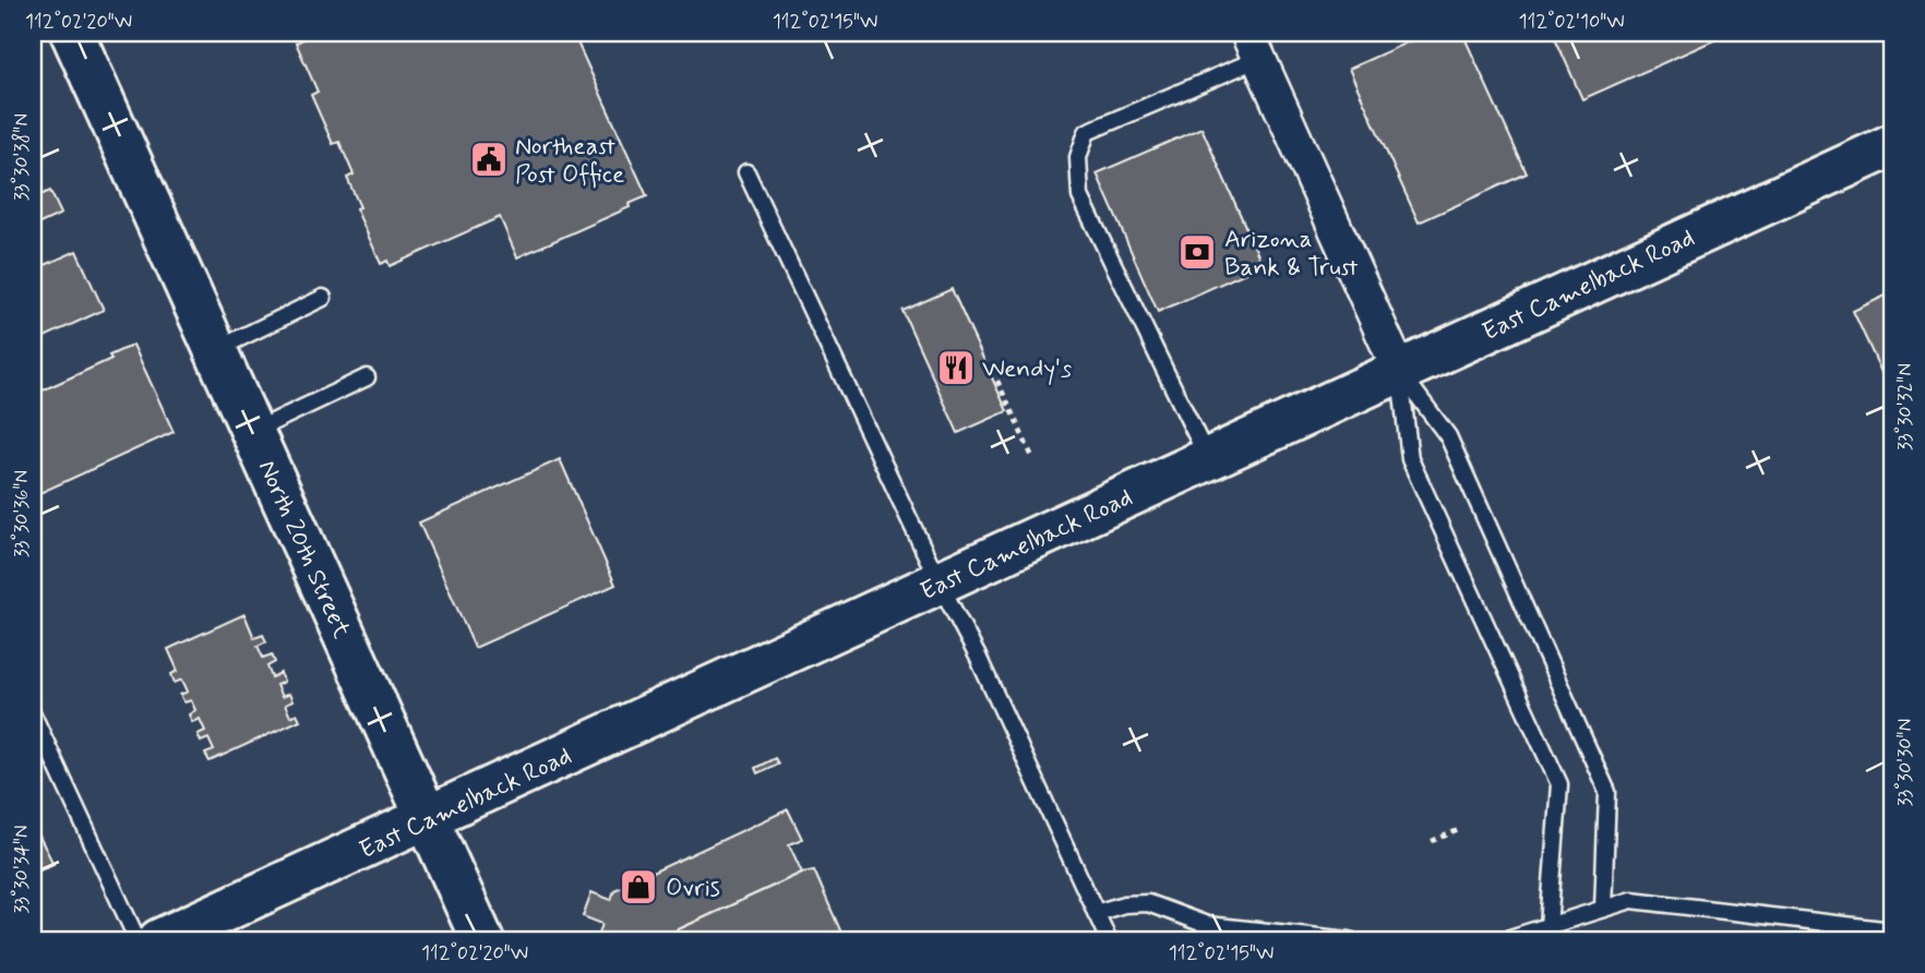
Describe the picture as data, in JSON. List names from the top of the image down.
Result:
{
  "streets": {
    "main road": ["East Camelback Road", "North 20th Street"]
  },
  "crossings": [
    ["East Camelback Road", "North 20th Street"]
  ],
  "places": {
    "public building": ["Northeast Post Office"],
    "bank": ["Arizona Bank & Trust"],
    "restaurant": ["Wendy's"],
    "shop": ["Ovris"]
  },
  "coordinates": [
    "112°02'20\"W",
    "112°02'15\"W",
    "112°02'10\"W",
    "33°30'38\"N",
    "33°30'32\"N",
    "33°30'36\"N",
    "33°30'30\"N",
    "33°30'34\"N"
  ]
}
